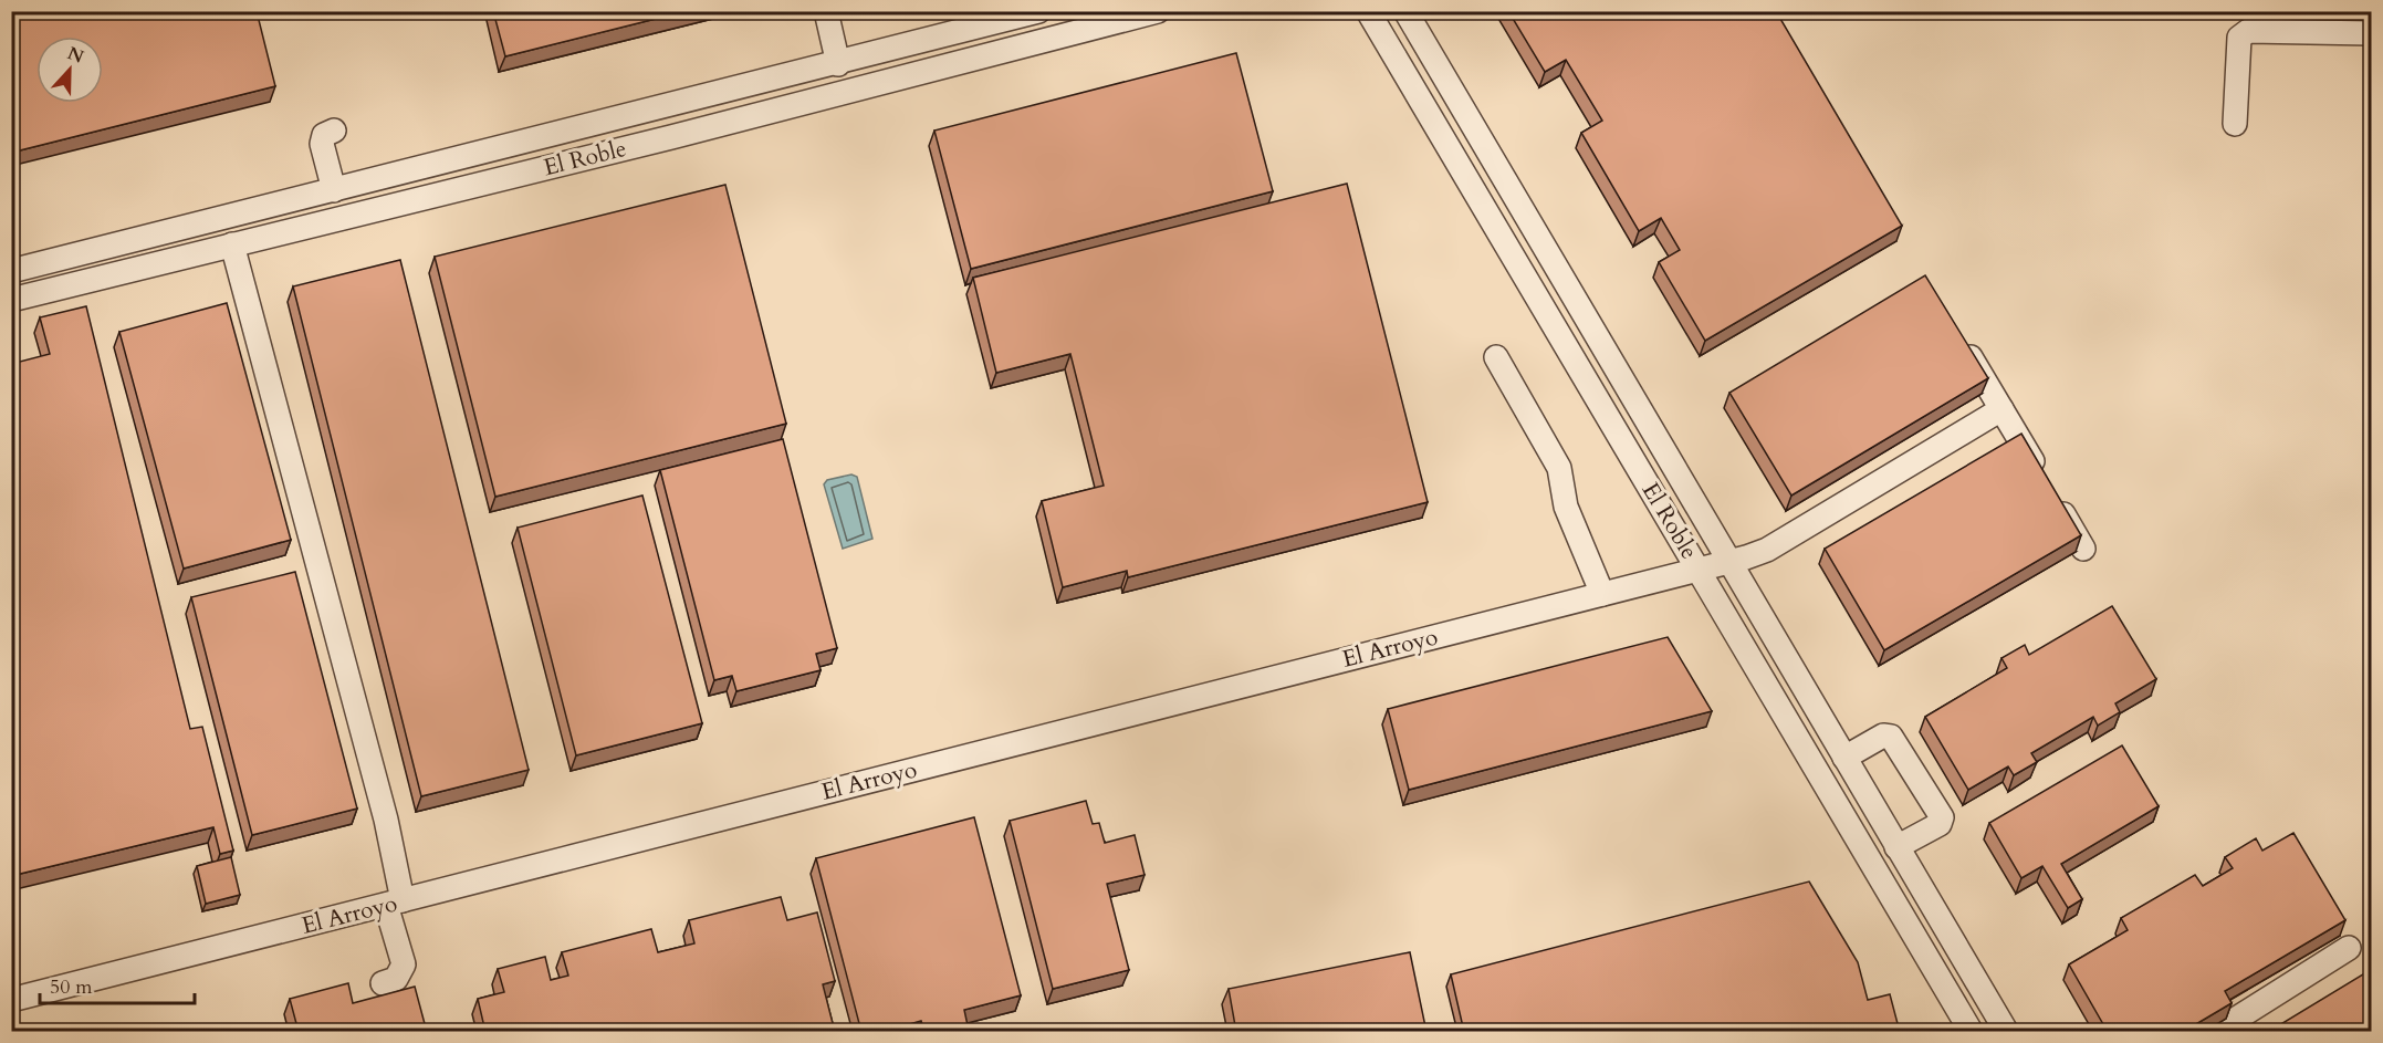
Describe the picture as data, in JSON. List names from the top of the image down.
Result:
{
  "streets": {
    "street": ["El Roble", "El Arroyo"]
  },
  "crossings": [
    ["El Roble", "El Arroyo"]
  ],
  "scale_bar": "50 m",
  "north": "top"
}
